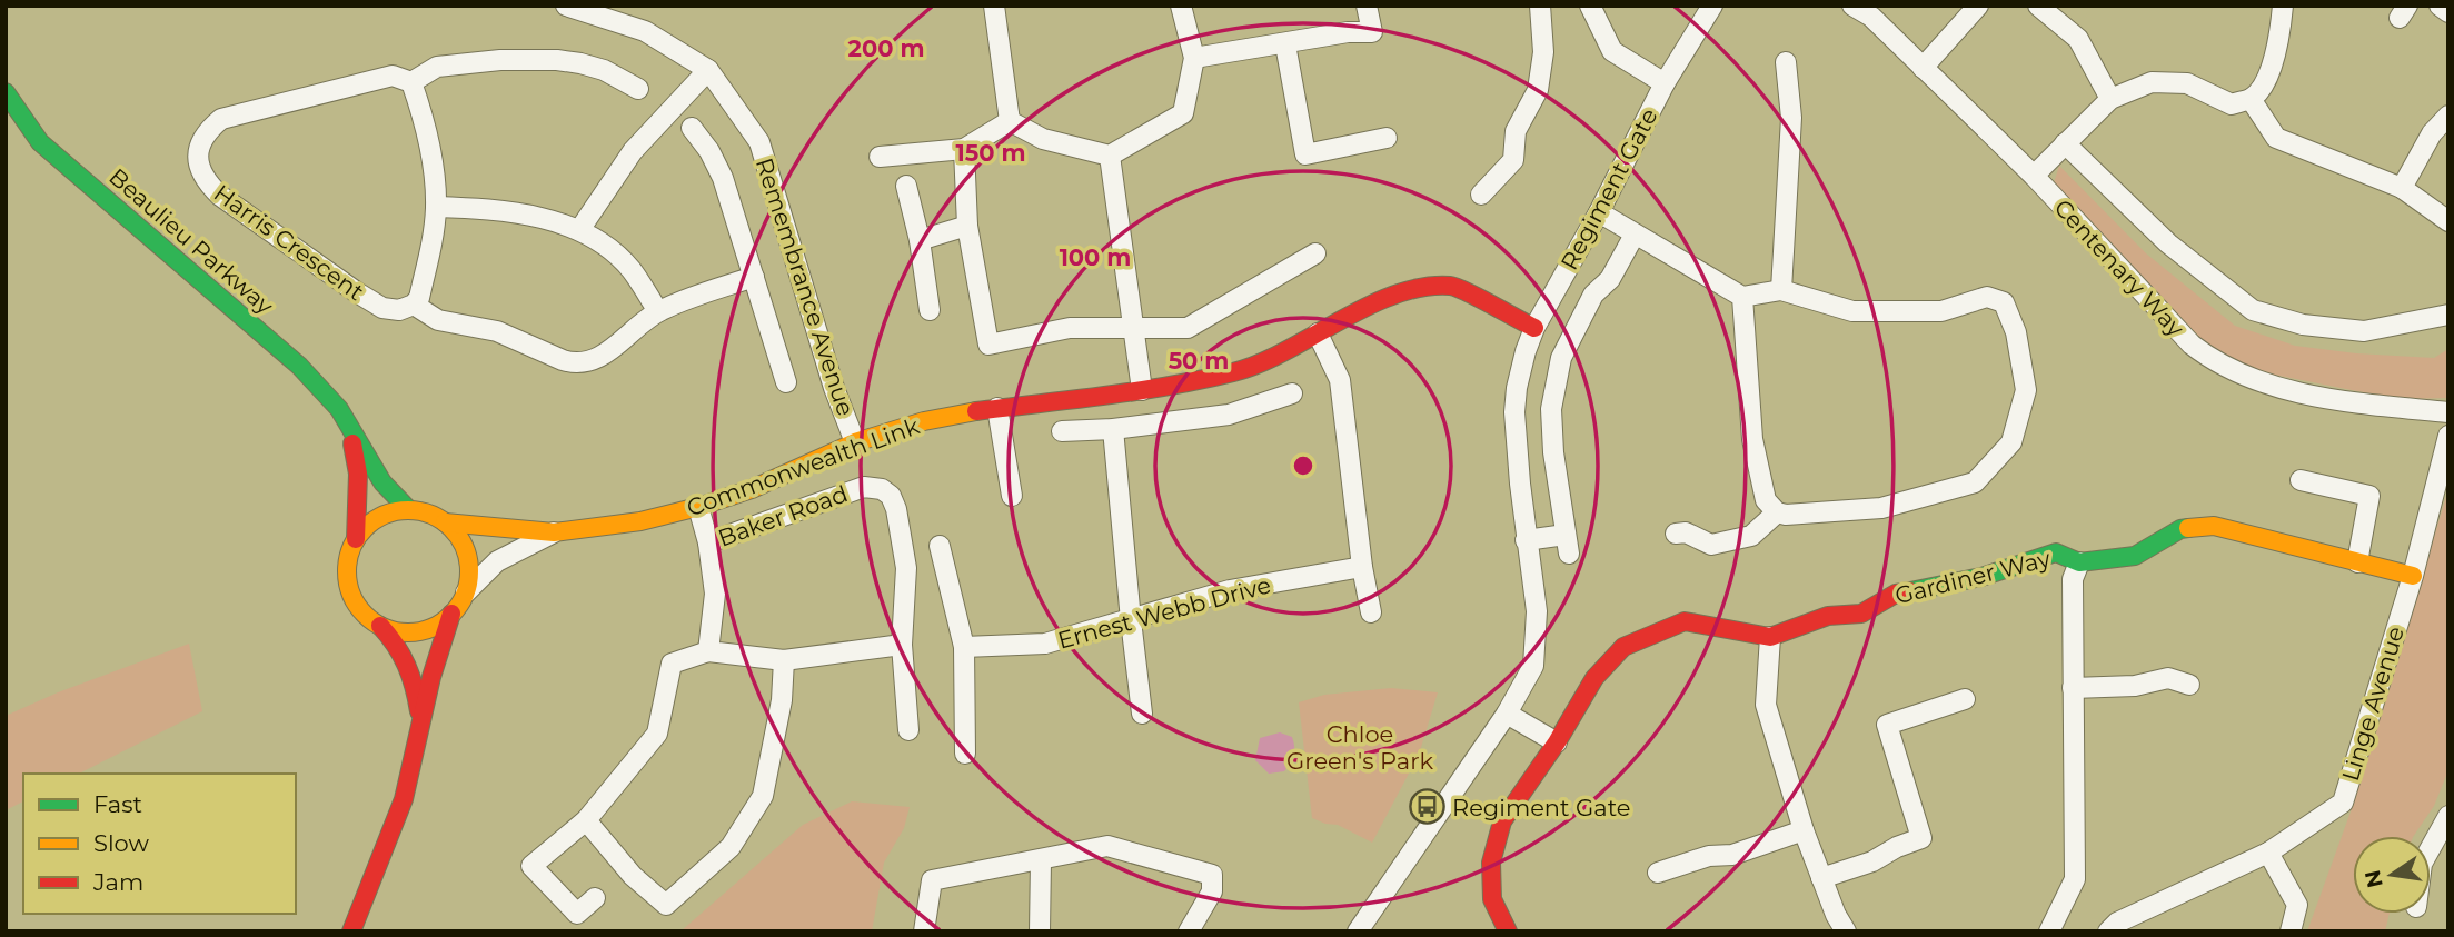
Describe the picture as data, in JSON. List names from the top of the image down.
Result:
{
  "streets": {
    "main road": ["Beaulieu Parkway", "Commonwealth Link", "Gardiner Way"],
    "street": [
      "Regiment Gate",
      "Harris Crescent",
      "Centenary Way",
      "Remembrance Avenue",
      "Baker Road",
      "Ernest Webb Drive",
      "Linge Avenue"
    ]
  },
  "crossings": [
    ["Regiment Gate", "Commonwealth Link"],
    ["Beaulieu Parkway", "Commonwealth Link"],
    ["Remembrance Avenue", "Commonwealth Link"],
    ["Commonwealth Link", "Baker Road"],
    ["Gardiner Way", "Linge Avenue"]
  ],
  "parks": ["Chloe Green's Park"],
  "places": {
    "bus stop": ["Regiment Gate"]
  },
  "legend": ["Fast", "Slow", "Jam"],
  "north": "left",
  "rings": [
    "200 m",
    "150 m",
    "100 m",
    "50 m"
  ]
}
